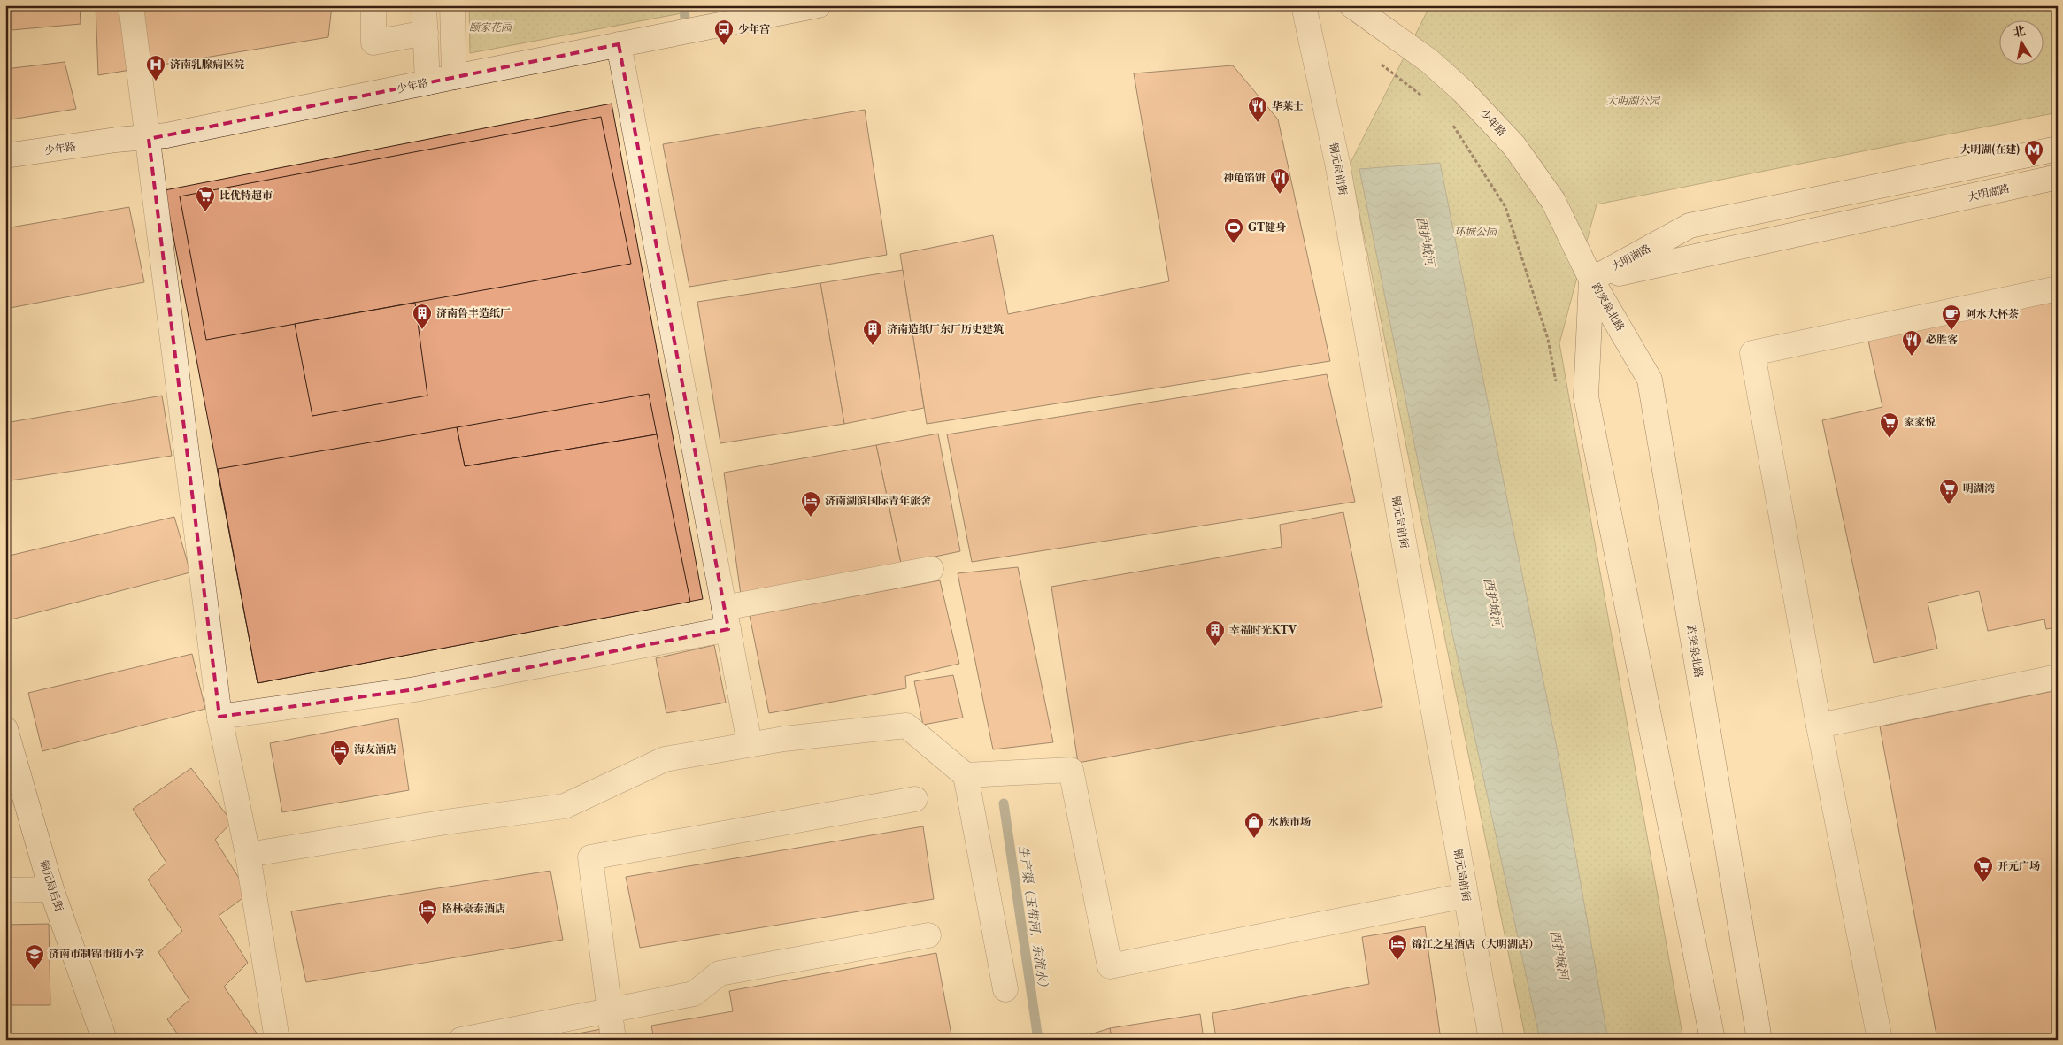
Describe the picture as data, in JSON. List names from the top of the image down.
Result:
{
  "streets": {
    "street": [
      "少年路",
      "铜元局前街",
      "大明湖路",
      "趵突泉北路",
      "铜元局后街"
    ]
  },
  "crossings": [
    ["少年路", "大明湖路"],
    ["少年路", "趵突泉北路"],
    ["大明湖路", "趵突泉北路"]
  ],
  "water": ["西护城河", "生产渠（玉带河，东流水）"],
  "parks": ["颐家花园", "大明湖公园", "环城公园"],
  "places": {
    "bus stop": ["少年宫"],
    "hospital": ["济南乳腺病医院"],
    "restaurant": ["华莱士", "神龟馅饼", "必胜客"],
    "metro station": ["大明湖(在建)"],
    "supermarket": [
      "比优特超市",
      "家家悦",
      "明湖湾",
      "开元广场"
    ],
    "sports": ["GT健身"],
    "building": ["济南鲁丰造纸厂", "济南造纸厂东厂历史建筑", "幸福时光KTV"],
    "cafe": ["阿水大杯茶"],
    "hotel": [
      "济南湖滨国际青年旅舍",
      "海友酒店",
      "格林豪泰酒店",
      "锦江之星酒店（大明湖店）"
    ],
    "shop": ["水族市场"],
    "school or university": ["济南市制锦市街小学"]
  },
  "north": "top"
}
